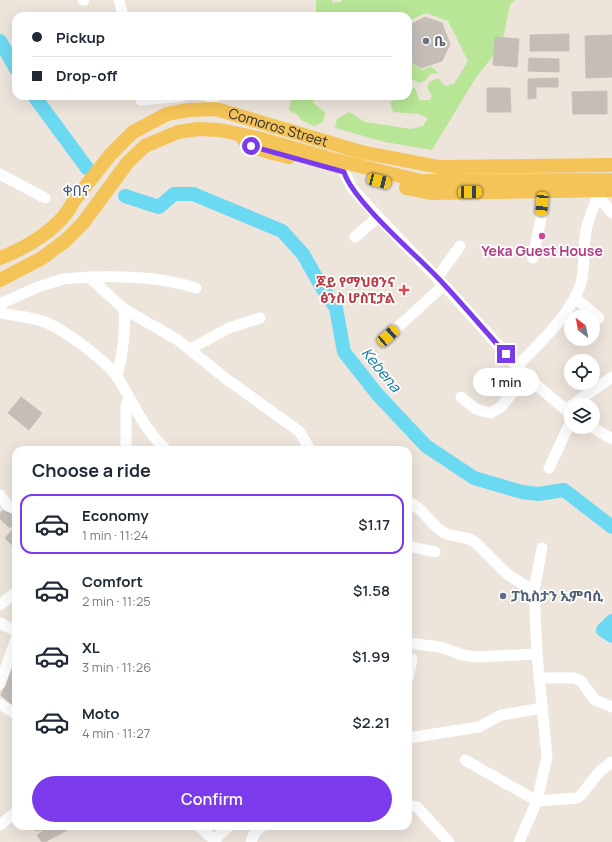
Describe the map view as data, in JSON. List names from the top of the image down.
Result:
{
  "streets": {
    "main road": ["Comoros Street"]
  },
  "districts": ["ቀበና"],
  "water": ["Kebena"],
  "places": {
    "other": ["ቤ", "Yeka Guest House", "ፓኪስታን ኢምባሲ"],
    "health": ["ጆይ የማህፀንና ፅንስ ሆስፒታል"]
  },
  "north": "top left",
  "page": {
    "banner": ["Pickup", "Drop-off"],
    "bubble": "1 min",
    "heading": "Choose a ride",
    "list": [
      {
        "name": "Economy",
        "note": "1 min · 11:24",
        "value": "$1.17"
      },
      {
        "name": "Comfort",
        "note": "2 min · 11:25",
        "value": "$1.58"
      },
      {
        "name": "XL",
        "note": "3 min · 11:26",
        "value": "$1.99"
      },
      {
        "name": "Moto",
        "note": "4 min · 11:27",
        "value": "$2.21"
      }
    ],
    "buttons": "Confirm"
  }
}
